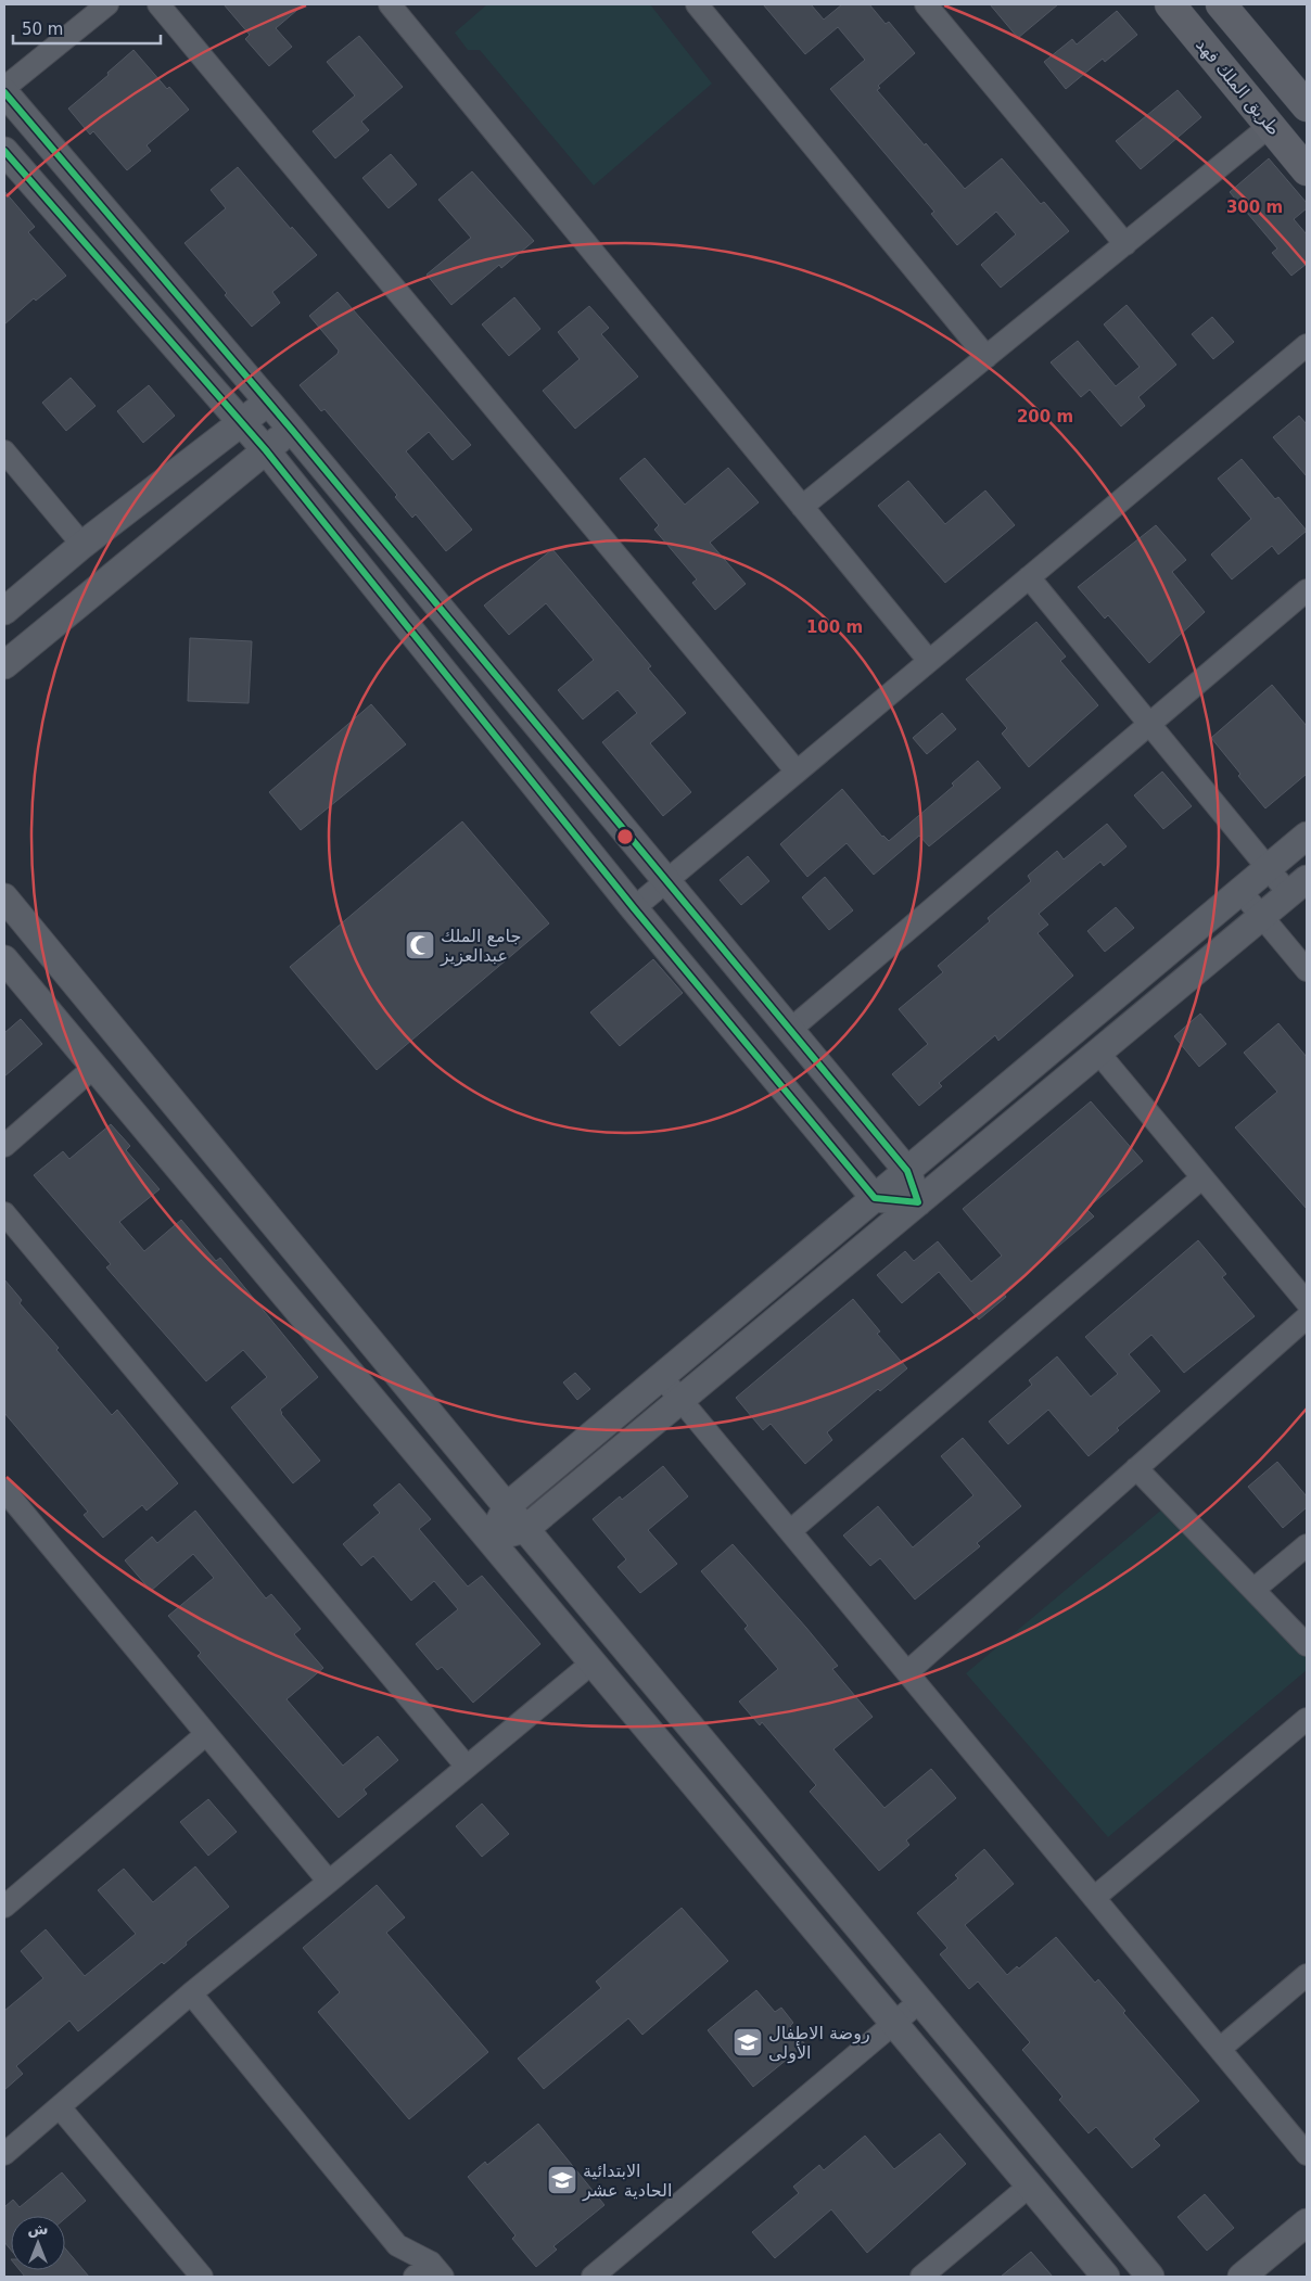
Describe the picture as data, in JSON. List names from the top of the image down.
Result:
{
  "streets": {
    "main road": ["طريق الملك فهد"]
  },
  "places": {
    "mosque": ["جامع الملك عبدالعزيز"],
    "school or university": ["روضة الاطفال الأولى", "الابتدائية الحادية عشر"]
  },
  "scale_bar": "50 m",
  "north": "top",
  "rings": ["300 m", "200 m", "100 m"]
}
